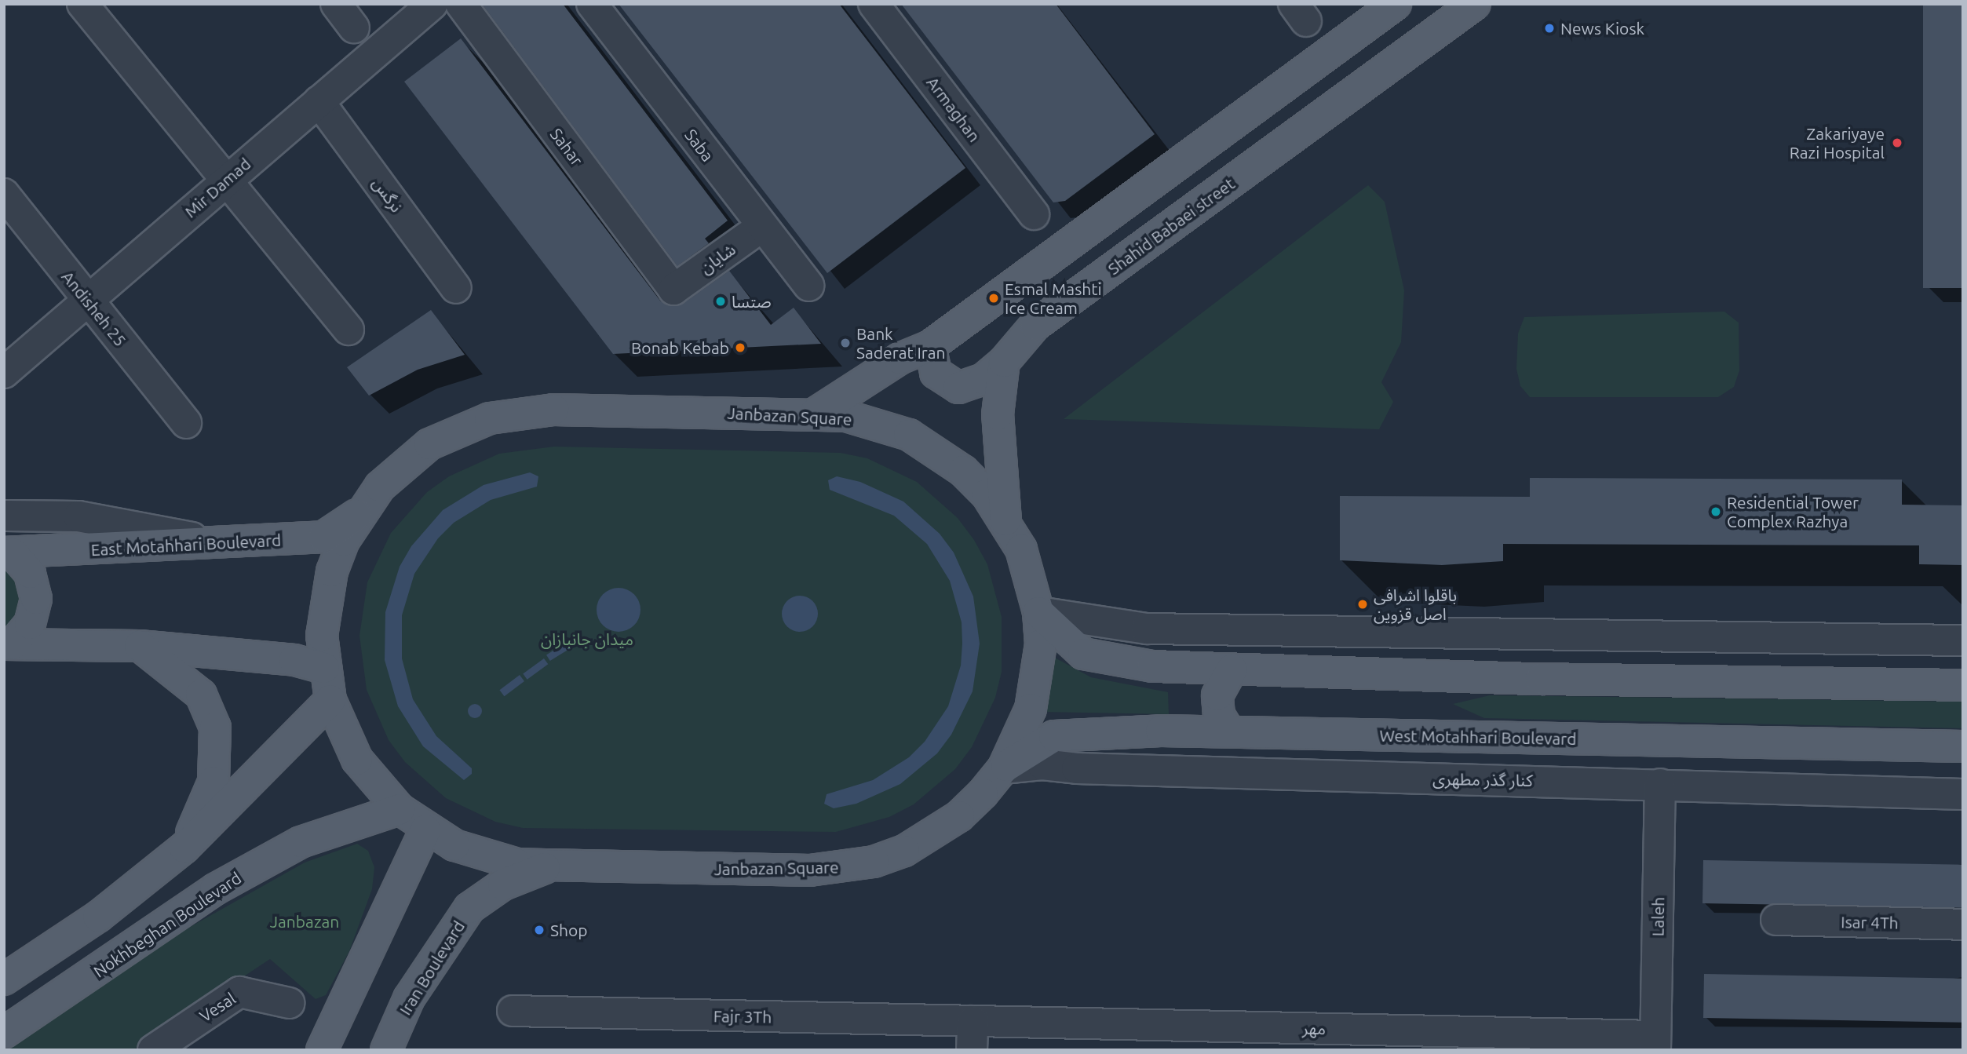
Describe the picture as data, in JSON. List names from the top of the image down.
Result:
{
  "streets": {
    "main road": [
      "Shahid Babaei street",
      "Janbazan Square",
      "East Motahhari Boulevard",
      "West Motahhari Boulevard",
      "Nokhbeghan Boulevard",
      "Iran Boulevard"
    ],
    "street": [
      "Armaghan",
      "Saba",
      "Sahar",
      "Mir Damad",
      "نرگس",
      "شایان",
      "Andisheh 25",
      "کنار گذر مطهری",
      "Laleh",
      "Isar 4Th",
      "Vesal",
      "Fajr 3Th",
      "مهر"
    ]
  },
  "crossings": [
    ["Saba", "شایان"],
    ["Sahar", "شایان"],
    ["Mir Damad", "نرگس"],
    ["Mir Damad", "Andisheh 25"],
    ["Janbazan Square", "East Motahhari Boulevard"],
    ["Janbazan Square", "West Motahhari Boulevard"],
    ["Janbazan Square", "کنار گذر مطهری"],
    ["Janbazan Square", "Nokhbeghan Boulevard"],
    ["Janbazan Square", "Iran Boulevard"],
    ["West Motahhari Boulevard", "کنار گذر مطهری"],
    ["کنار گذر مطهری", "Laleh"],
    ["Laleh", "مهر"],
    ["Fajr 3Th", "مهر"]
  ],
  "parks": ["میدان جانبازان", "Janbazan"],
  "places": [
    "News Kiosk",
    "Zakariyaye Razi Hospital",
    "Esmal Mashti Ice Cream",
    "صتسا",
    "Bank Saderat Iran",
    "Bonab Kebab",
    "Residential Tower Complex Razhya",
    "باقلوا اشرافی اصل قزوین",
    "Shop"
  ]
}
